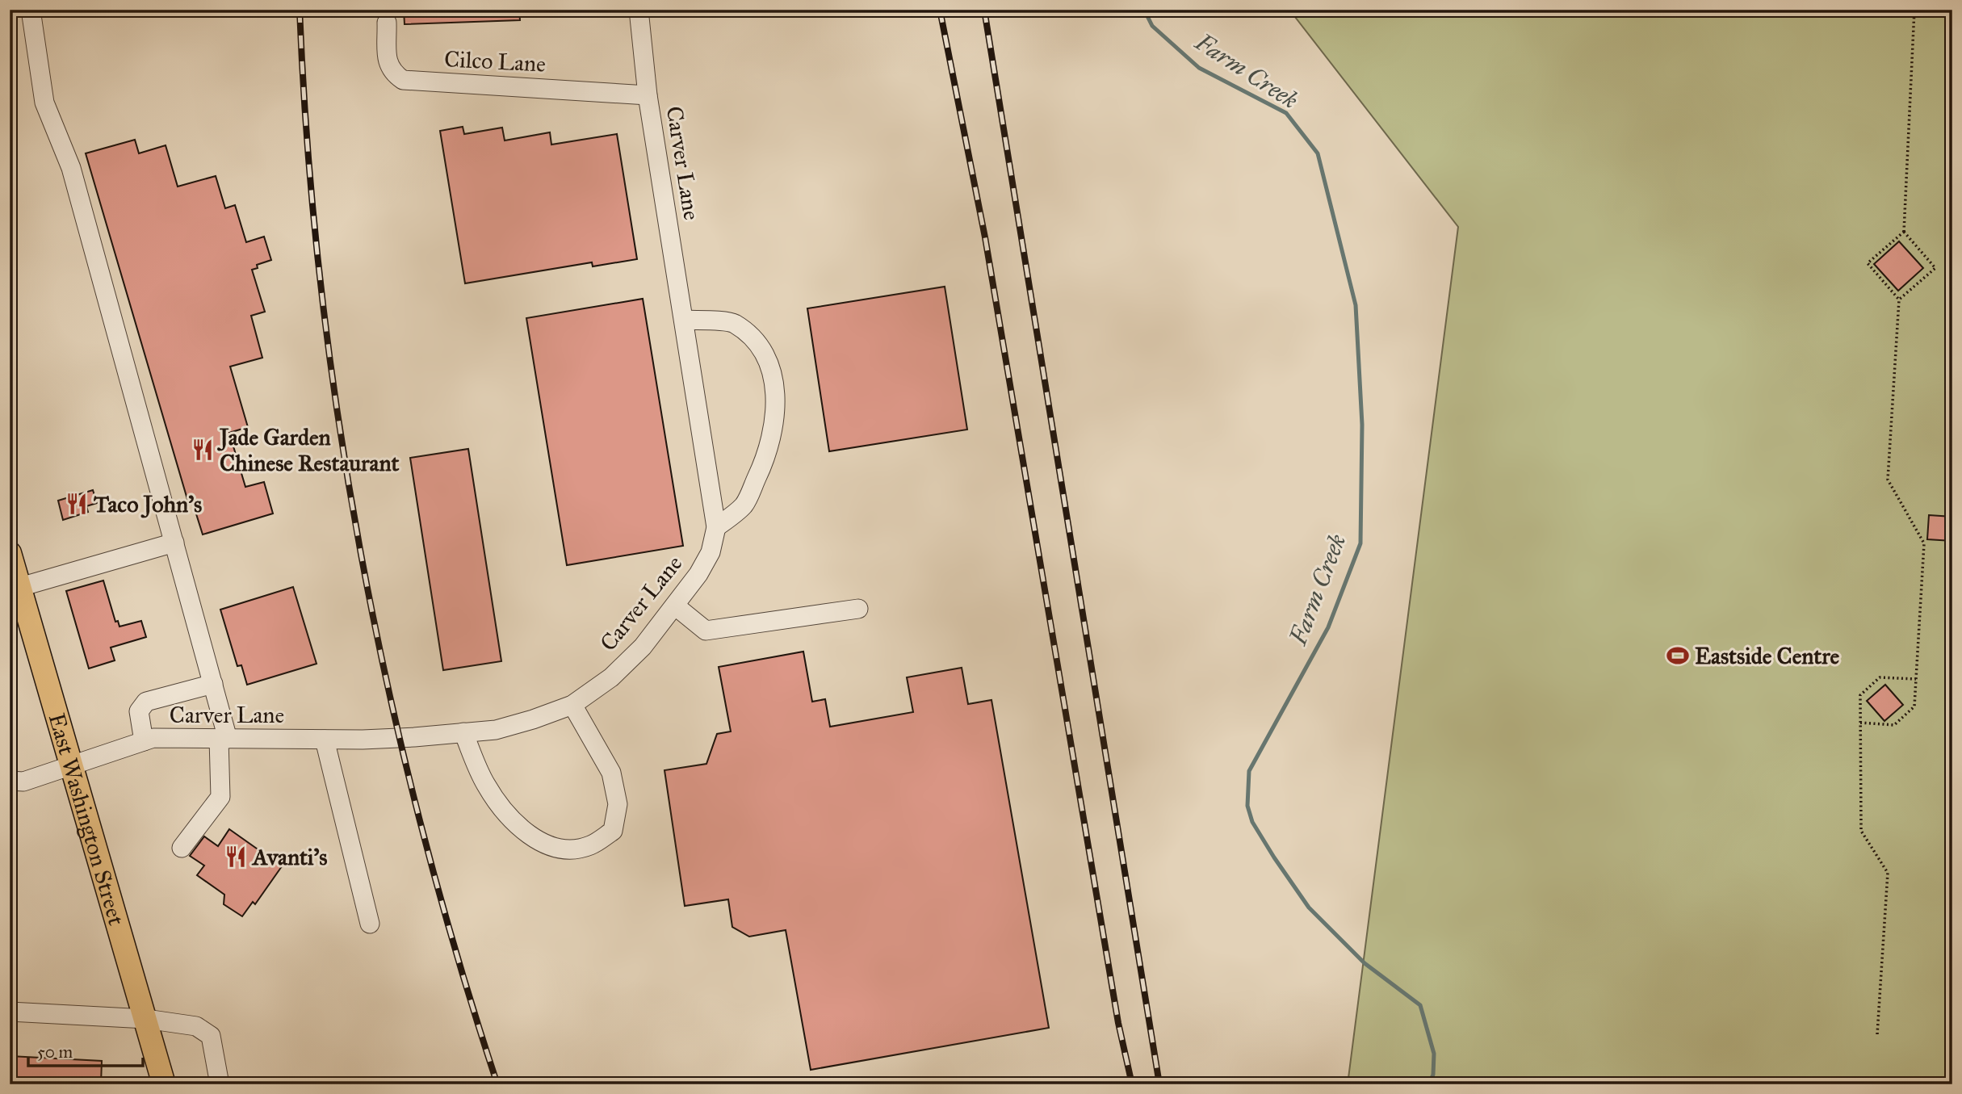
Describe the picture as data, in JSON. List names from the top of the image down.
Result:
{
  "streets": {
    "main road": ["East Washington Street"],
    "street": ["Cilco Lane", "Carver Lane"]
  },
  "crossings": [
    ["Cilco Lane", "Carver Lane"],
    ["Carver Lane", "East Washington Street"]
  ],
  "water": ["Farm Creek"],
  "places": {
    "restaurant": ["Jade Garden Chinese Restaurant", "Taco John's", "Avanti's"],
    "sports": ["Eastside Centre"]
  },
  "scale_bar": "50 m"
}
